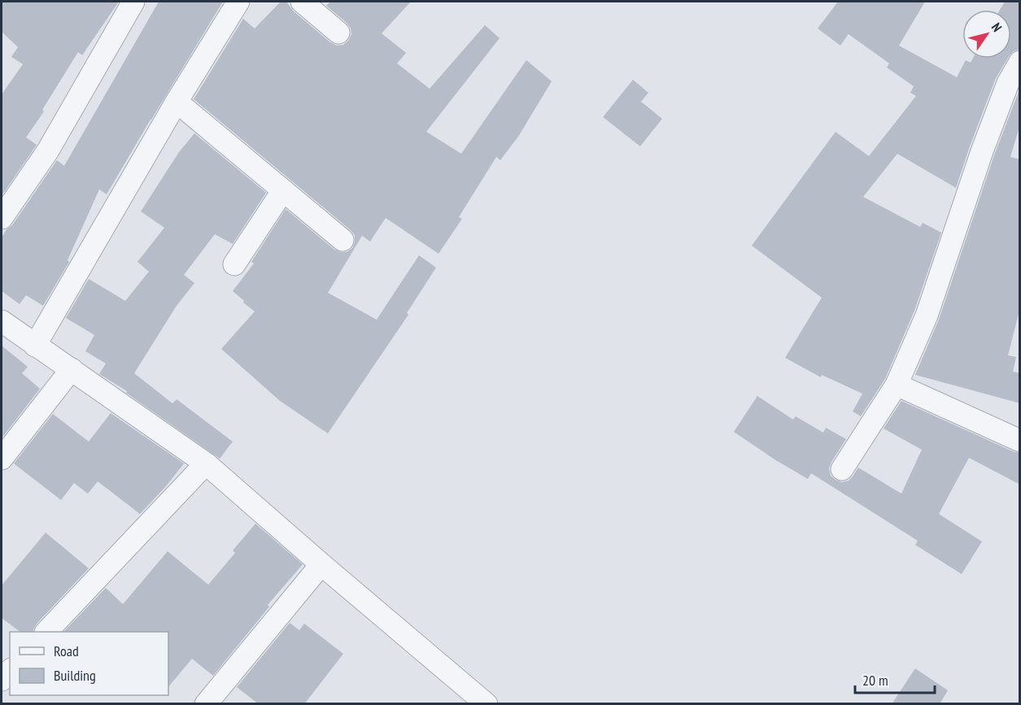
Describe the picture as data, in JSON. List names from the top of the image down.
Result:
{
  "legend": ["Road", "Building"],
  "scale_bar": "20 m",
  "north": "top right"
}
